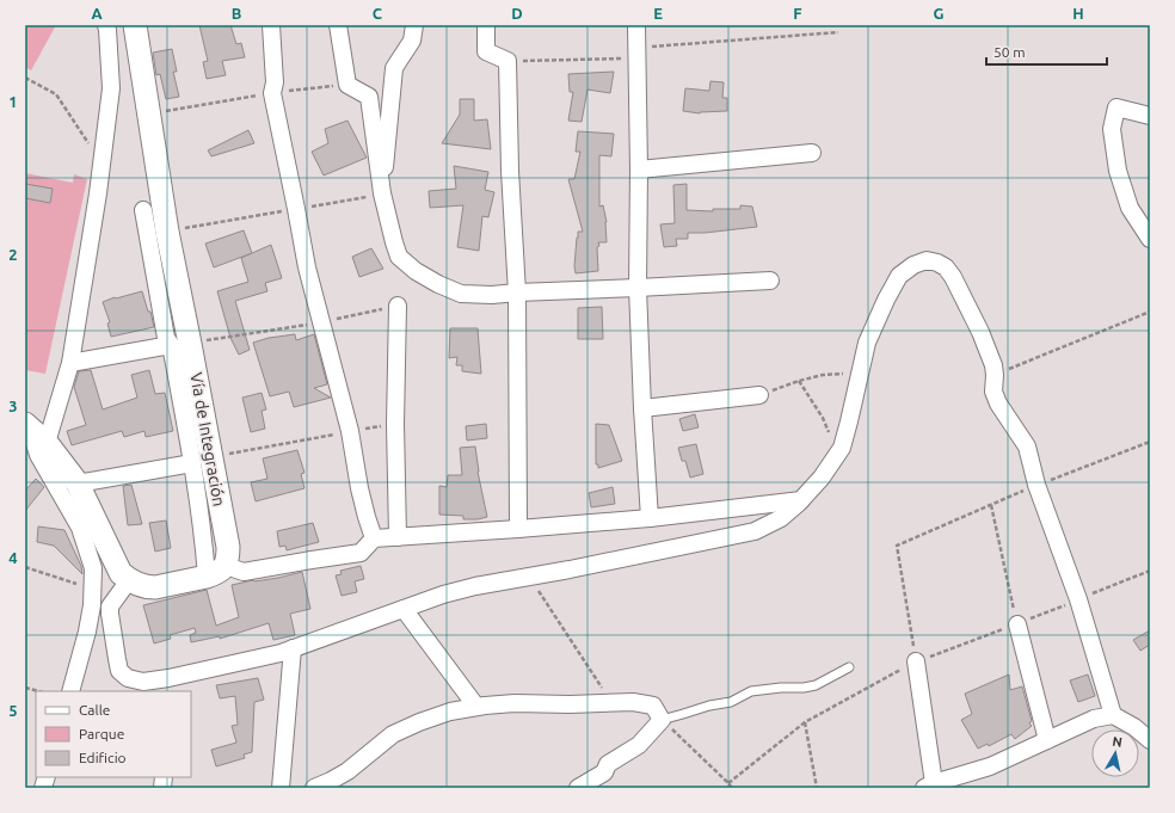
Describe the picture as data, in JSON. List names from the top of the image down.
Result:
{
  "streets": {
    "main road": ["Vía de Integración"]
  },
  "legend": ["Calle", "Parque", "Edificio"],
  "scale_bar": "50 m",
  "north": "top",
  "grid": {
    "columns": [
      "A",
      "B",
      "C",
      "D",
      "E",
      "F",
      "G",
      "H"
    ],
    "rows": [
      "1",
      "2",
      "3",
      "4",
      "5"
    ]
  }
}
